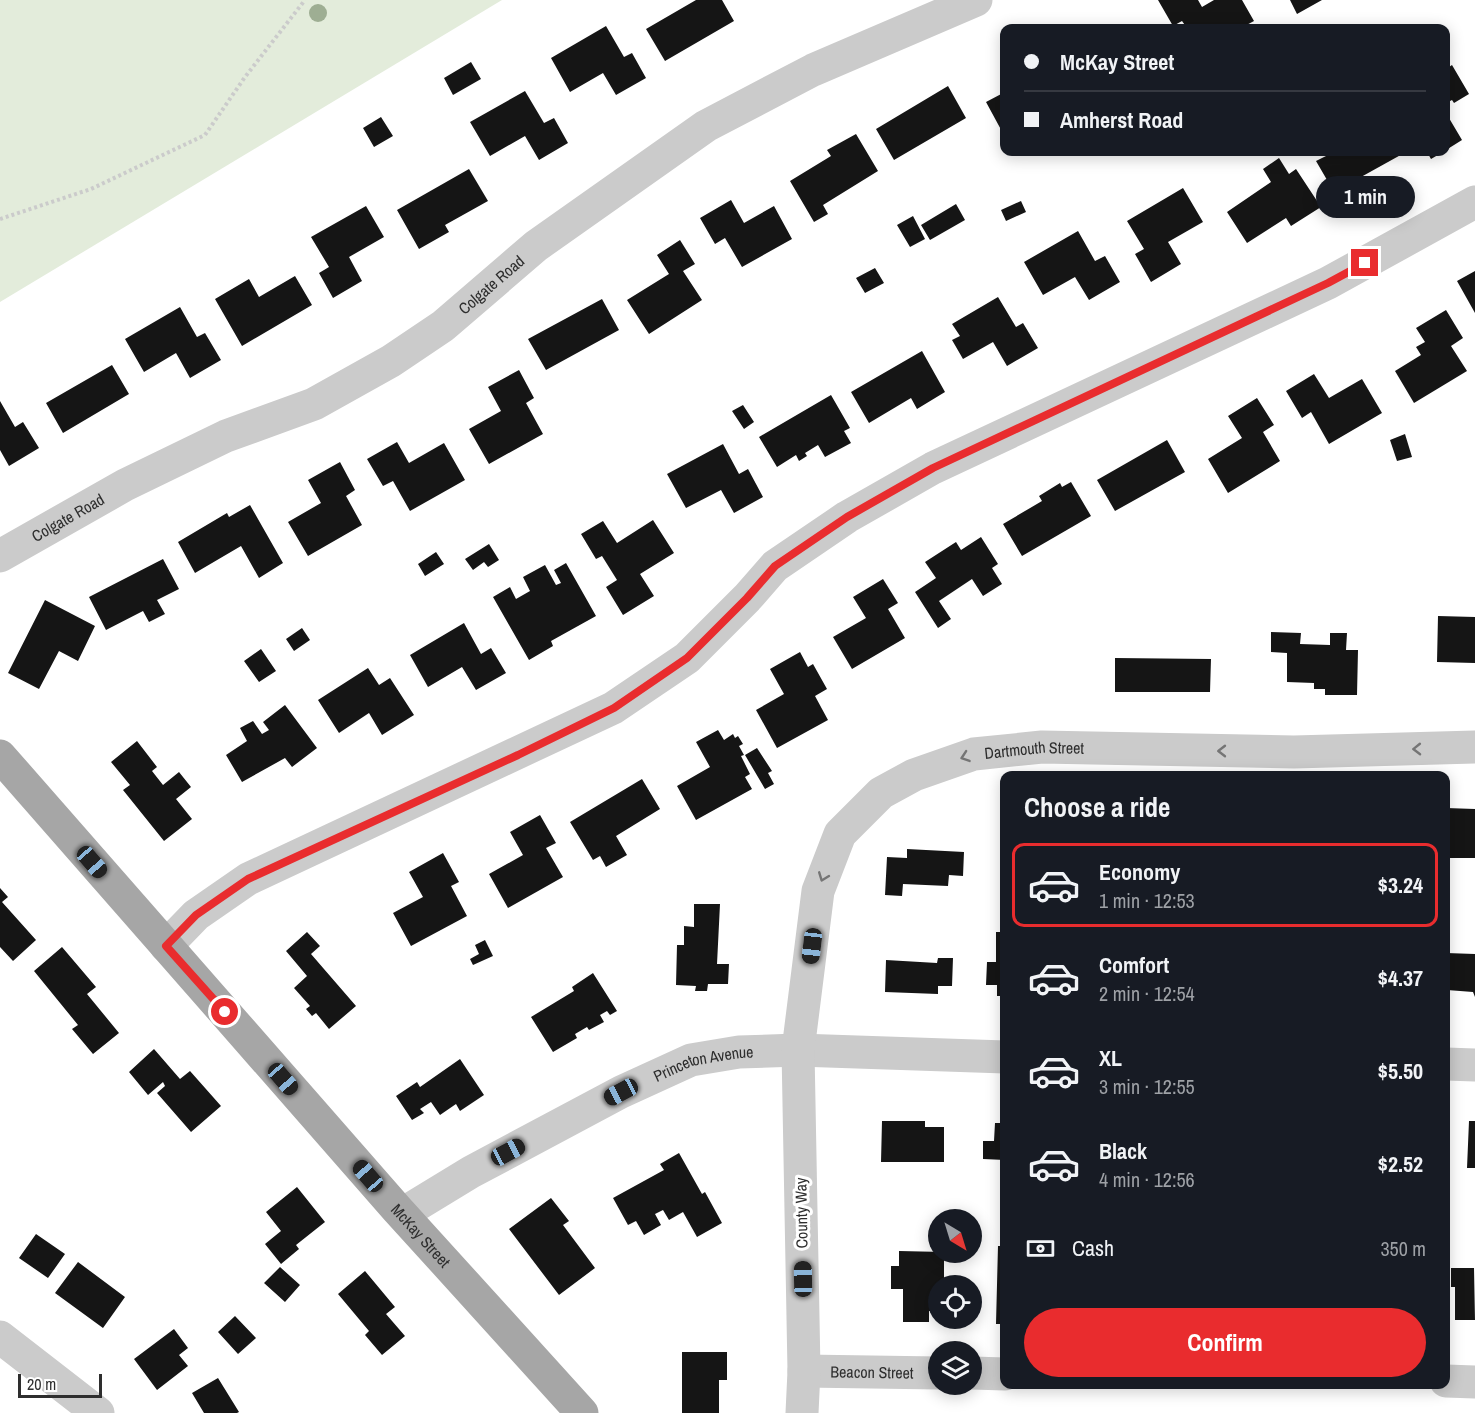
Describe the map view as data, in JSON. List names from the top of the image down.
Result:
{
  "streets": {
    "main road": ["McKay Street"],
    "street": [
      "Colgate Road",
      "Dartmouth Street",
      "Princeton Avenue",
      "County Way",
      "Beacon Street"
    ]
  },
  "crossings": [
    ["Dartmouth Street", "Princeton Avenue"],
    ["Dartmouth Street", "County Way"],
    ["Princeton Avenue", "County Way"],
    ["Princeton Avenue", "McKay Street"],
    ["County Way", "Beacon Street"]
  ],
  "scale_bar": "20 m",
  "north": "bottom right",
  "page": {
    "banner": ["McKay Street", "Amherst Road"],
    "bubble": "1 min",
    "heading": "Choose a ride",
    "list": [
      {
        "name": "Economy",
        "note": "1 min · 12:53",
        "value": "$3.24"
      },
      {
        "name": "Comfort",
        "note": "2 min · 12:54",
        "value": "$4.37"
      },
      {
        "name": "XL",
        "note": "3 min · 12:55",
        "value": "$5.50"
      },
      {
        "name": "Black",
        "note": "4 min · 12:56",
        "value": "$2.52"
      }
    ],
    "pay": ["Cash", "350 m"],
    "buttons": "Confirm",
    "scale": "20 m"
  }
}
